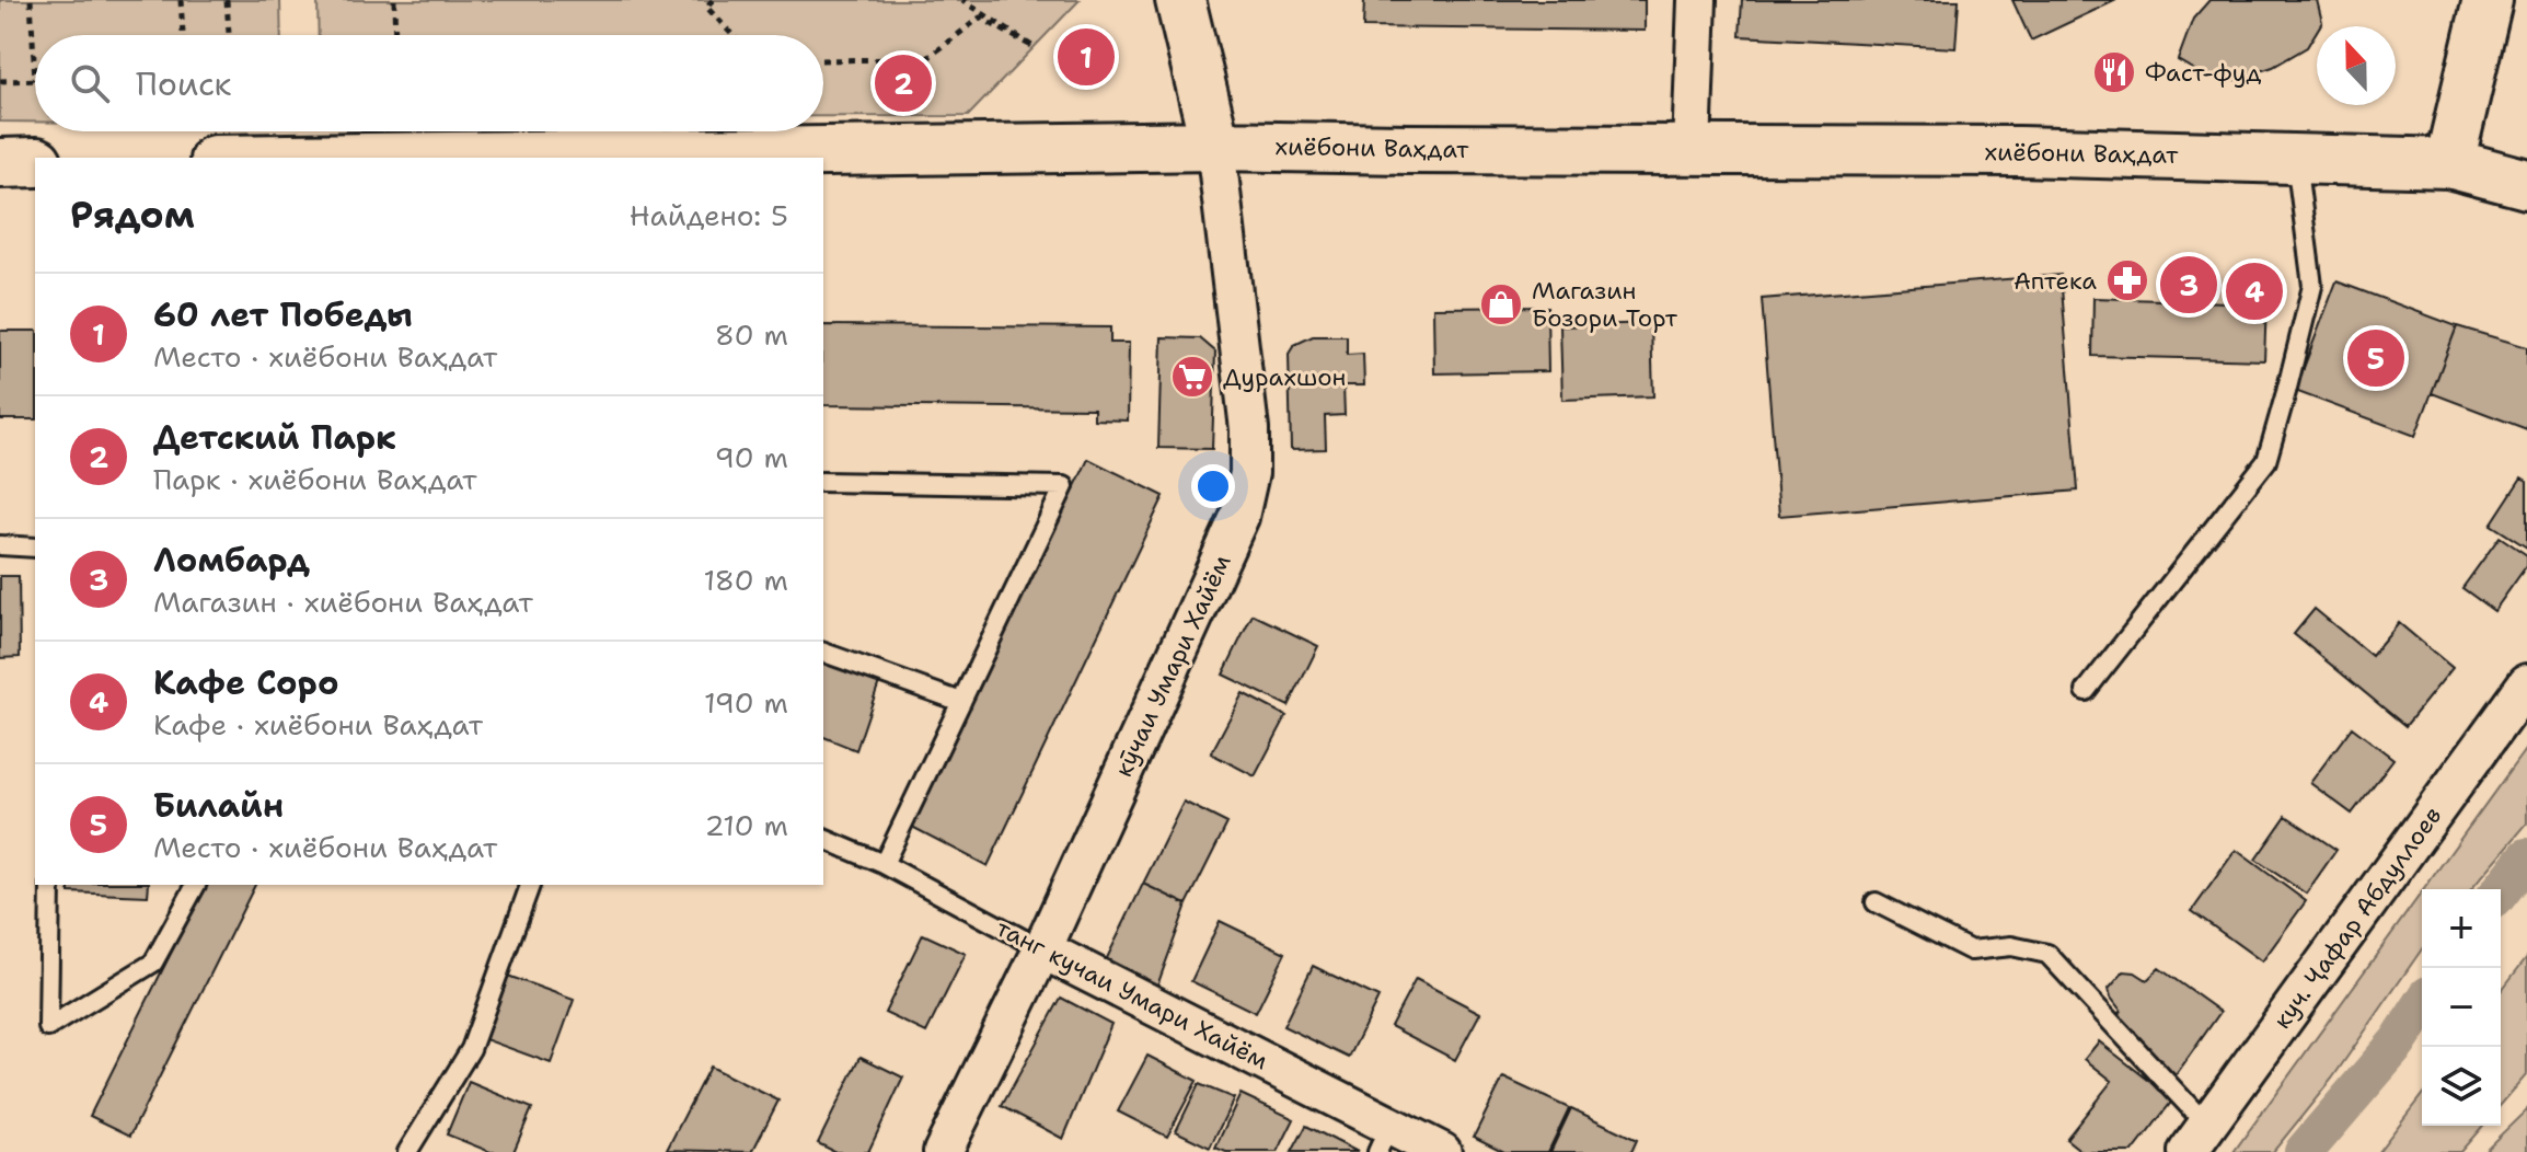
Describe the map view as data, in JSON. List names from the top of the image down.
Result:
{
  "streets": {
    "main road": ["хиёбони Ваҳдат"],
    "street": ["кӯчаи Умари Хайём", "куч. Ҷафар Абдуллоев", "танг кучаи Умари Хайём"]
  },
  "crossings": [
    ["хиёбони Ваҳдат", "кӯчаи Умари Хайём"],
    ["кӯчаи Умари Хайём", "танг кучаи Умари Хайём"]
  ],
  "places": {
    "restaurant": ["Фаст-фуд"],
    "pharmacy": ["Аптека"],
    "shop": ["Магазин Бозори Торт"],
    "supermarket": ["Дурахшон"]
  },
  "north": "top",
  "page": {
    "pins": [
      "1",
      "2",
      "3",
      "4",
      "5"
    ],
    "search": "Поиск",
    "heading": ["Рядом", "Найдено: 5"],
    "list": [
      {
        "mark": "1",
        "name": "60 лет Победы",
        "note": "Место · хиёбони Ваҳдат",
        "value": "80 m"
      },
      {
        "mark": "2",
        "name": "Детский Парк",
        "note": "Парк · хиёбони Ваҳдат",
        "value": "90 m"
      },
      {
        "mark": "3",
        "name": "Ломбард",
        "note": "Магазин · хиёбони Ваҳдат",
        "value": "180 m"
      },
      {
        "mark": "4",
        "name": "Кафе Соро",
        "note": "Кафе · хиёбони Ваҳдат",
        "value": "190 m"
      },
      {
        "mark": "5",
        "name": "Билайн",
        "note": "Место · хиёбони Ваҳдат",
        "value": "210 m"
      }
    ],
    "map_buttons": ["+", "−"]
  }
}
